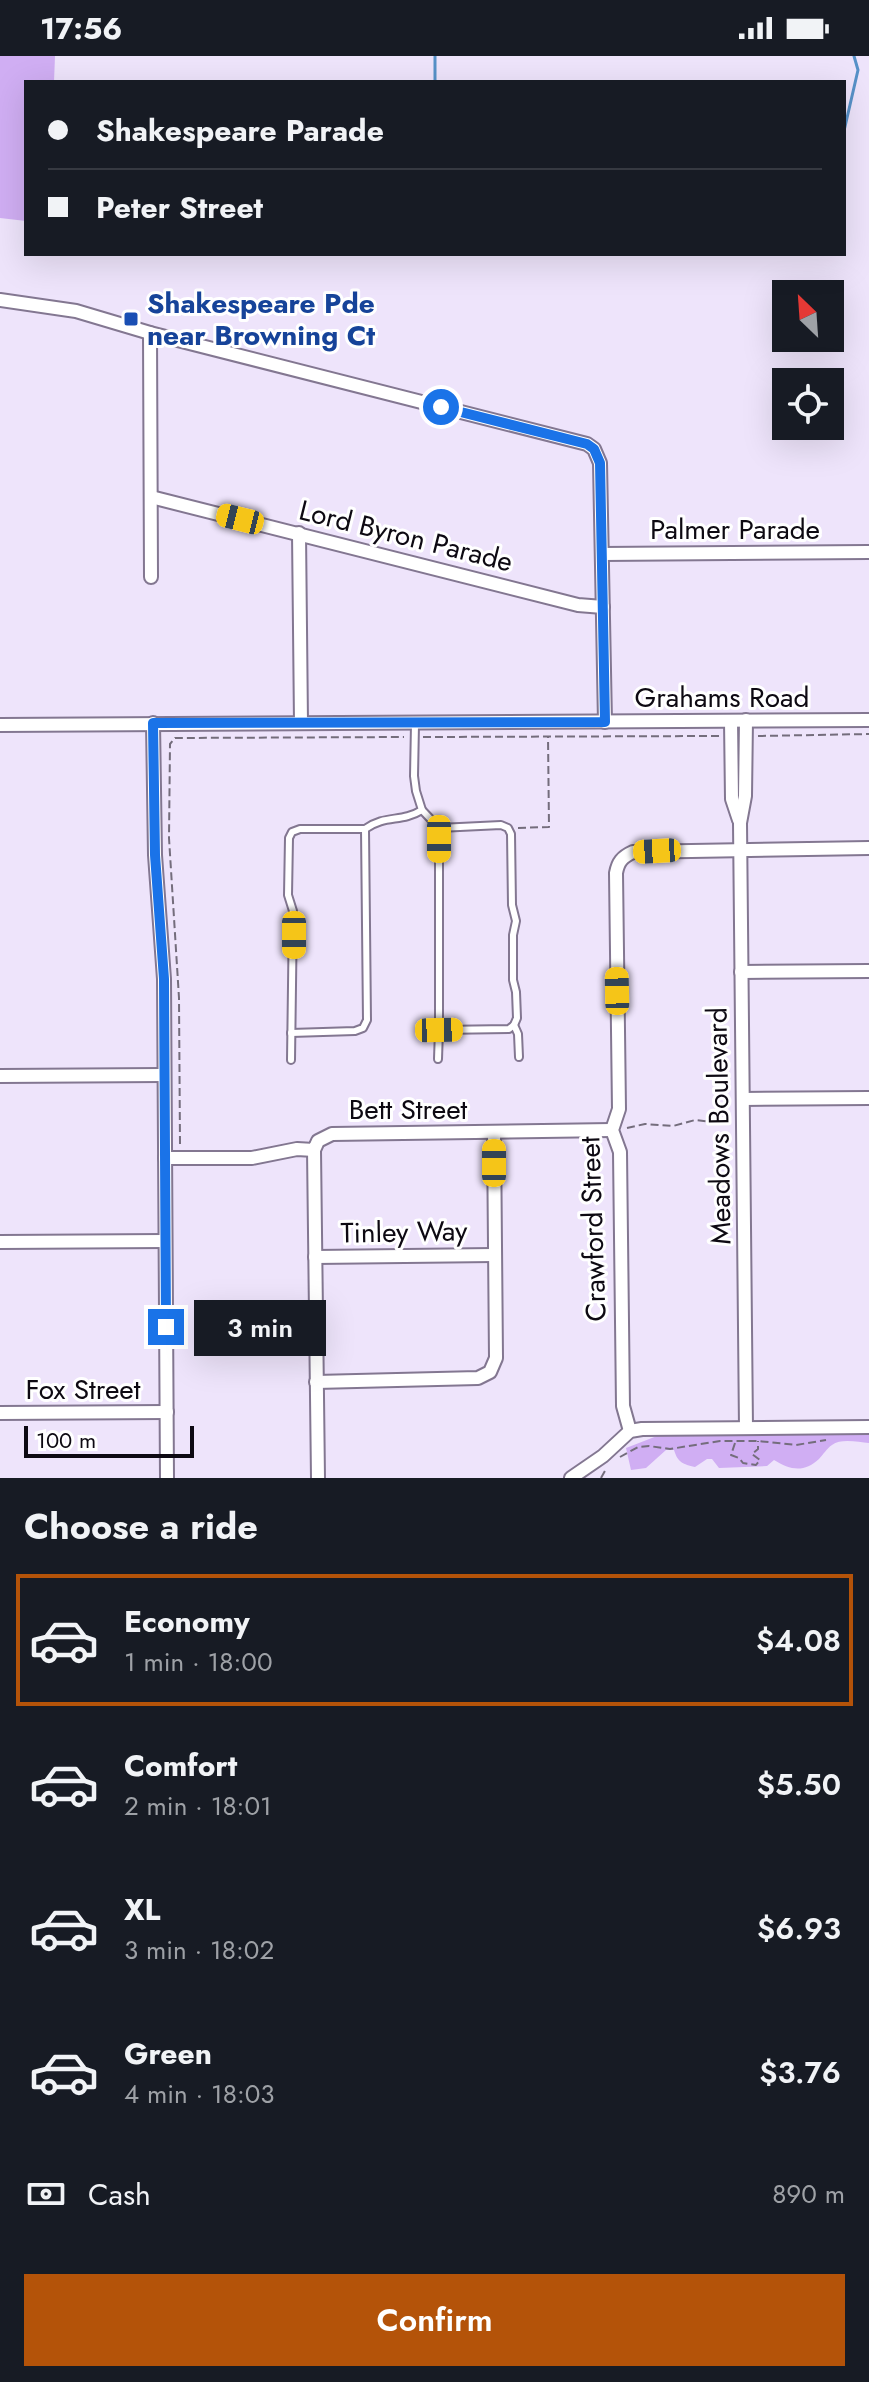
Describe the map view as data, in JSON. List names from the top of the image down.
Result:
{
  "streets": {
    "street": [
      "Palmer Parade",
      "Lord Byron Parade",
      "Grahams Road",
      "Bett Street",
      "Meadows Boulevard",
      "Crawford Street",
      "Tinley Way",
      "Fox Street"
    ]
  },
  "crossings": [
    ["Grahams Road", "Meadows Boulevard"],
    ["Bett Street", "Crawford Street"],
    ["Meadows Boulevard", "Crawford Street"]
  ],
  "places": {
    "transit": ["Shakespeare Pde near Browning Ct"]
  },
  "scale_bar": "100 m",
  "north": "top left",
  "page": {
    "status": "17:56",
    "banner": ["Shakespeare Parade", "Peter Street"],
    "bubble": "3 min",
    "scale": "100 m",
    "heading": "Choose a ride",
    "list": [
      {
        "name": "Economy",
        "note": "1 min · 18:00",
        "value": "$4.08"
      },
      {
        "name": "Comfort",
        "note": "2 min · 18:01",
        "value": "$5.50"
      },
      {
        "name": "XL",
        "note": "3 min · 18:02",
        "value": "$6.93"
      },
      {
        "name": "Green",
        "note": "4 min · 18:03",
        "value": "$3.76"
      }
    ],
    "pay": ["Cash", "890 m"],
    "buttons": "Confirm"
  }
}
